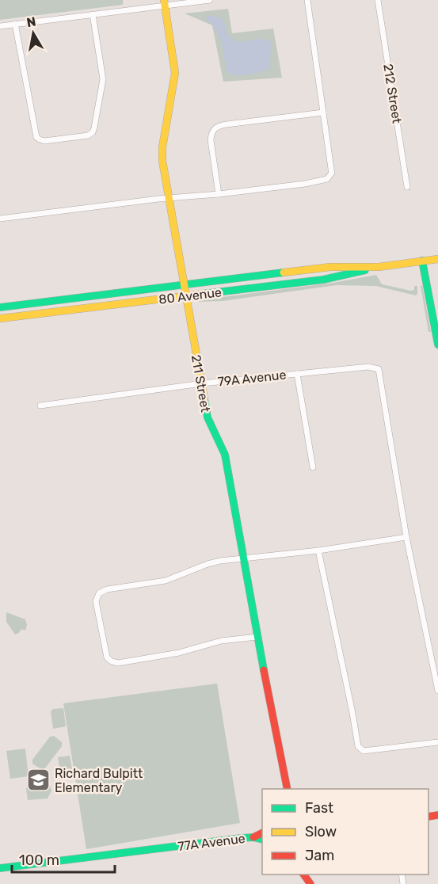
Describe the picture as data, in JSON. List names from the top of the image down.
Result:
{
  "streets": {
    "street": [
      "212 Street",
      "80 Avenue",
      "79A Avenue",
      "211 Street",
      "77A Avenue"
    ]
  },
  "crossings": [
    ["80 Avenue", "211 Street"],
    ["79A Avenue", "211 Street"]
  ],
  "places": {
    "school or university": ["Richard Bulpitt Elementary"]
  },
  "legend": ["Fast", "Slow", "Jam"],
  "scale_bar": "100 m",
  "north": "top"
}
